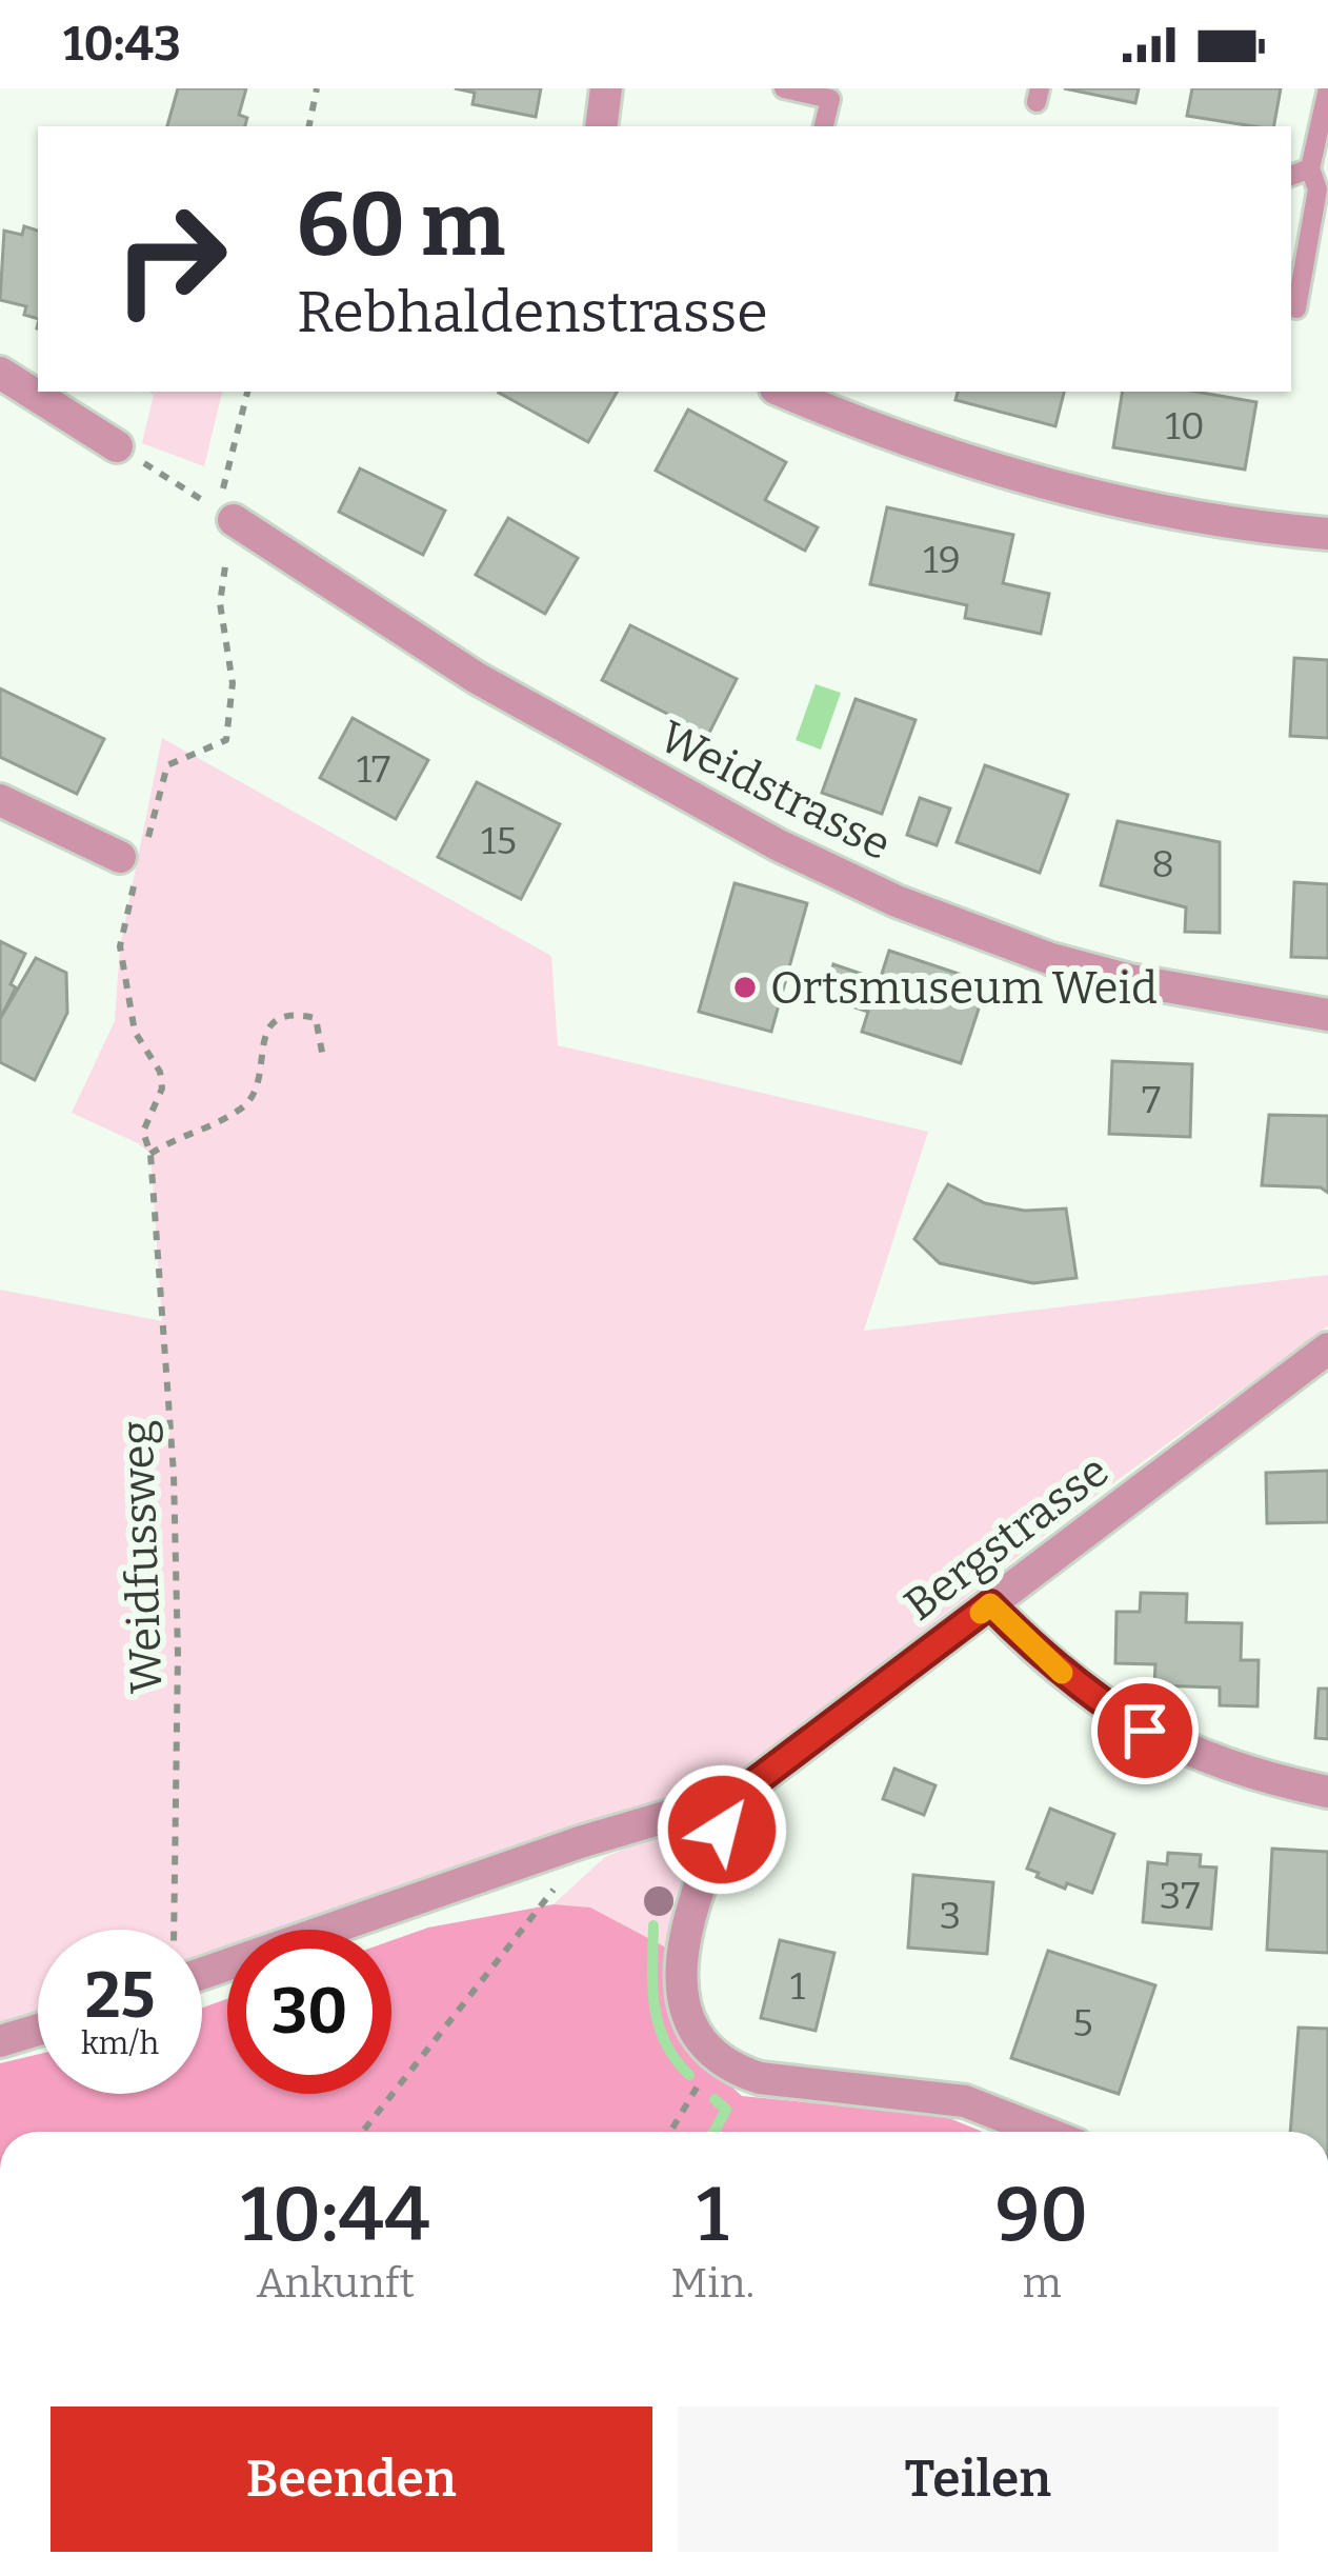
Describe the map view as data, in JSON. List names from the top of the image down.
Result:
{
  "streets": {
    "street": ["Weidstrasse", "Bergstrasse"],
    "path": ["Weidfussweg"]
  },
  "places": ["Ortsmuseum Weid"],
  "house_numbers": [
    "10",
    "19",
    "17",
    "15",
    "8",
    "7",
    "37",
    "3",
    "1",
    "5"
  ],
  "page": {
    "status": "10:43",
    "turn": ["60 m", "Rebhaldenstrasse"],
    "speed": "25 km/h",
    "limit": "30",
    "eta": [
      "10:44",
      "Ankunft",
      "1",
      "Min.",
      "90",
      "m"
    ],
    "buttons": ["Beenden", "Teilen"]
  }
}
